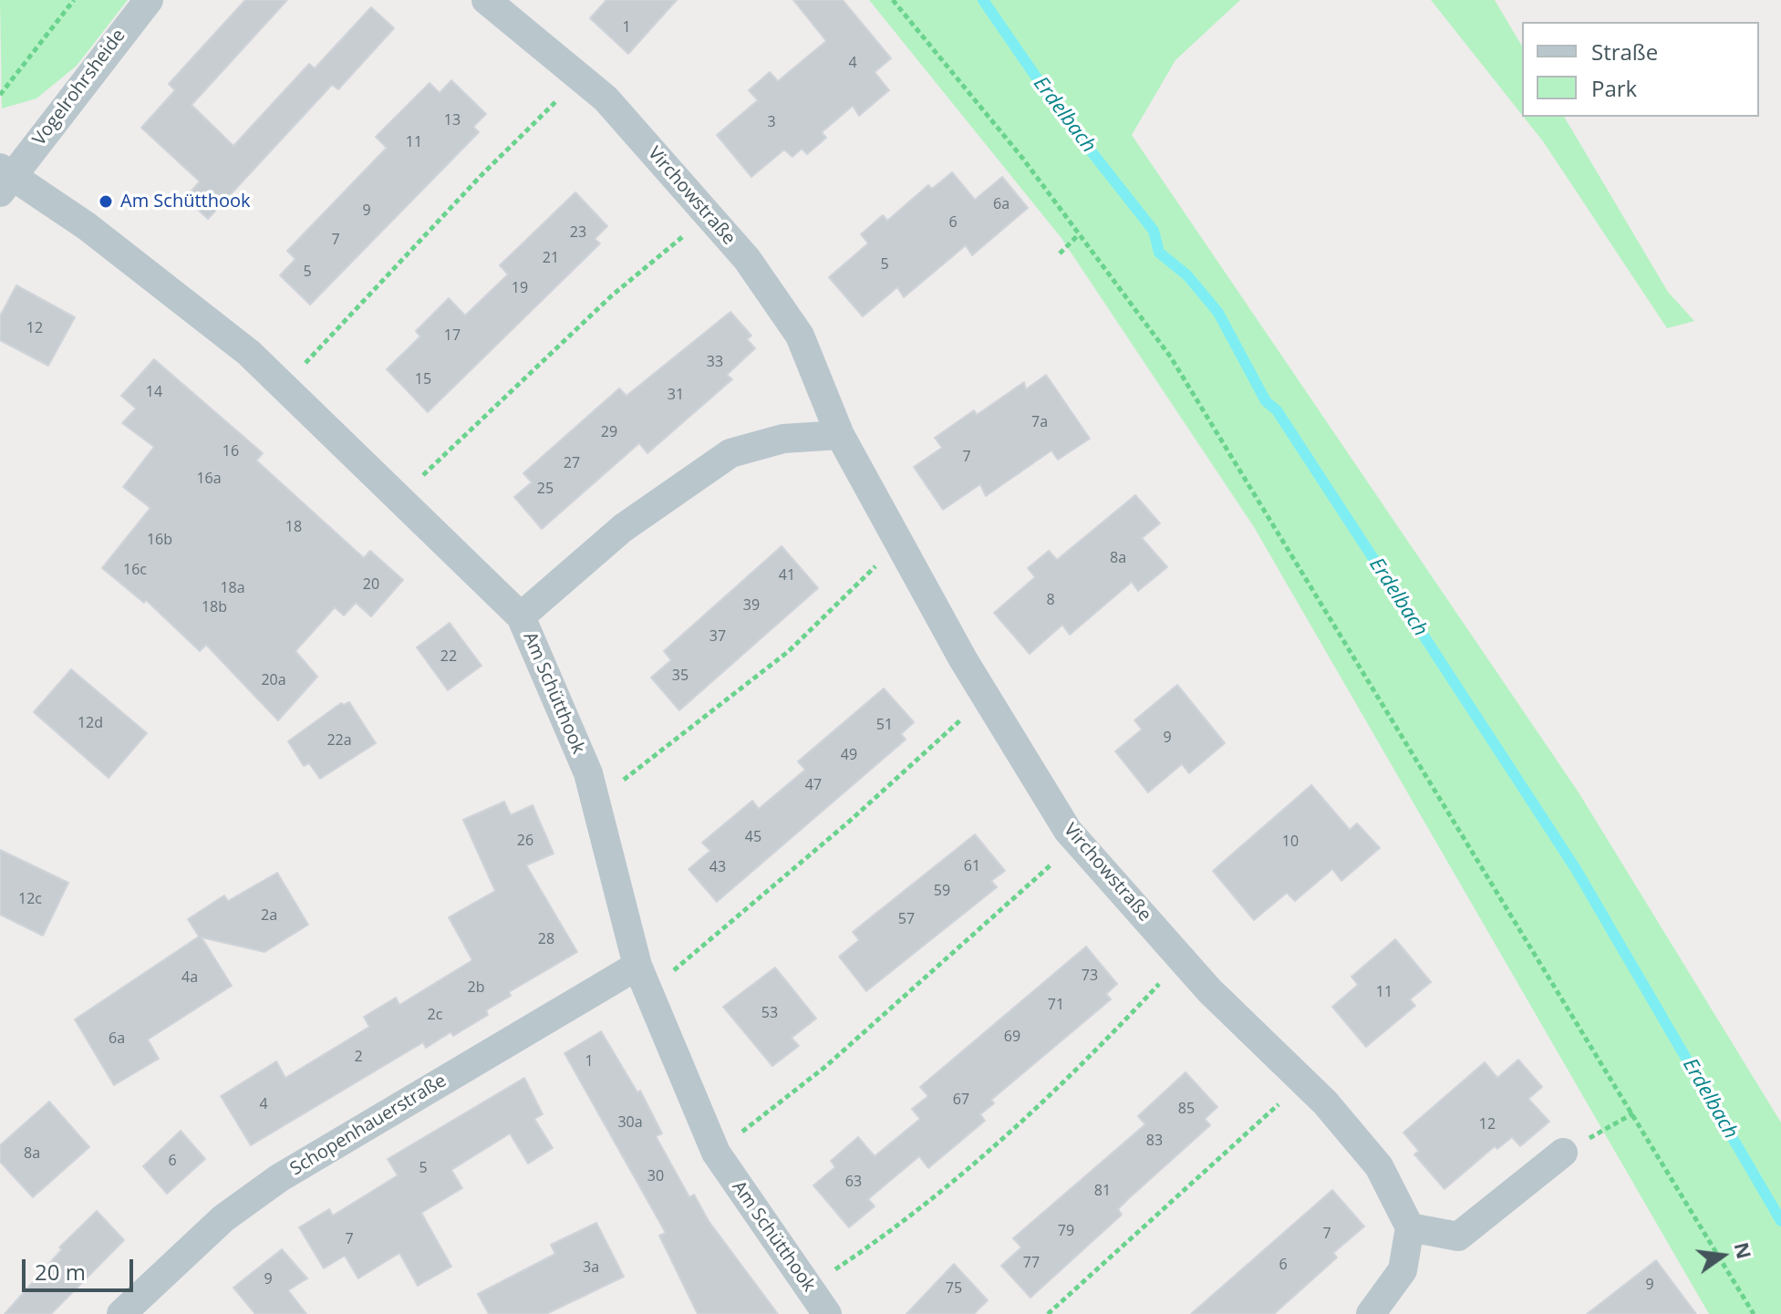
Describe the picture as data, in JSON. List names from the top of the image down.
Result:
{
  "streets": {
    "street": [
      "Vogelrohrsheide",
      "Virchowstraße",
      "Am Schütthook",
      "Schopenhauerstraße"
    ]
  },
  "crossings": [
    ["Vogelrohrsheide", "Am Schütthook"],
    ["Am Schütthook", "Schopenhauerstraße"]
  ],
  "water": ["Erdelbach"],
  "places": ["Am Schütthook"],
  "house_numbers": [
    "1",
    "4",
    "13",
    "3",
    "11",
    "6a",
    "9",
    "6",
    "23",
    "7",
    "21",
    "5",
    "5",
    "19",
    "12",
    "17",
    "33",
    "15",
    "14",
    "31",
    "7a",
    "29",
    "16",
    "7",
    "27",
    "16a",
    "25",
    "18",
    "16b",
    "8a",
    "16c",
    "41",
    "20",
    "18a",
    "8",
    "39",
    "18b",
    "37",
    "22",
    "35",
    "20a",
    "12d",
    "51",
    "9",
    "22a",
    "49",
    "47",
    "45",
    "26",
    "10",
    "61",
    "43",
    "59",
    "12c",
    "2a",
    "57",
    "28",
    "73",
    "4a",
    "2b",
    "11",
    "71",
    "53",
    "2c",
    "69",
    "6a",
    "2",
    "1",
    "67",
    "4",
    "85",
    "30a",
    "12",
    "83",
    "8a",
    "6",
    "5",
    "30",
    "63",
    "81",
    "79",
    "7",
    "7",
    "77",
    "6",
    "3a",
    "9",
    "9",
    "75"
  ],
  "legend": ["Straße", "Park"],
  "scale_bar": "20 m",
  "north": "right"
}
